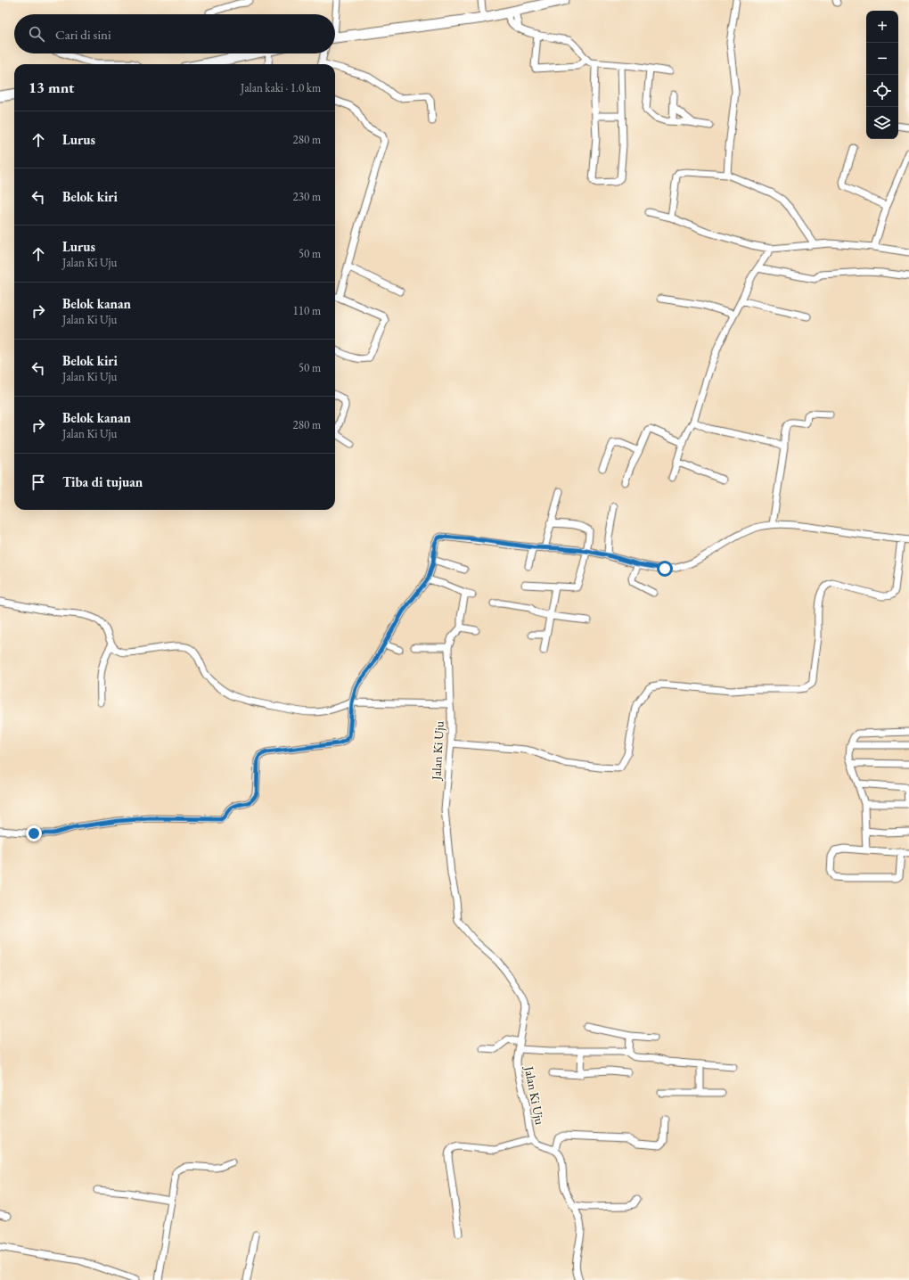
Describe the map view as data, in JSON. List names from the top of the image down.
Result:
{
  "streets": {
    "street": ["Jalan Ki Uju"]
  },
  "page": {
    "map_buttons": ["+", "−"],
    "search": "Cari di sini",
    "heading": ["13 mnt", "Jalan kaki · 1.0 km"],
    "list": [
      ["Lurus", "280 m"],
      ["Belok kiri", "230 m"],
      ["Lurus", "Jalan Ki Uju", "50 m"],
      ["Belok kanan", "Jalan Ki Uju", "110 m"],
      ["Belok kiri", "Jalan Ki Uju", "50 m"],
      ["Belok kanan", "Jalan Ki Uju", "280 m"],
      "Tiba di tujuan"
    ]
  }
}
